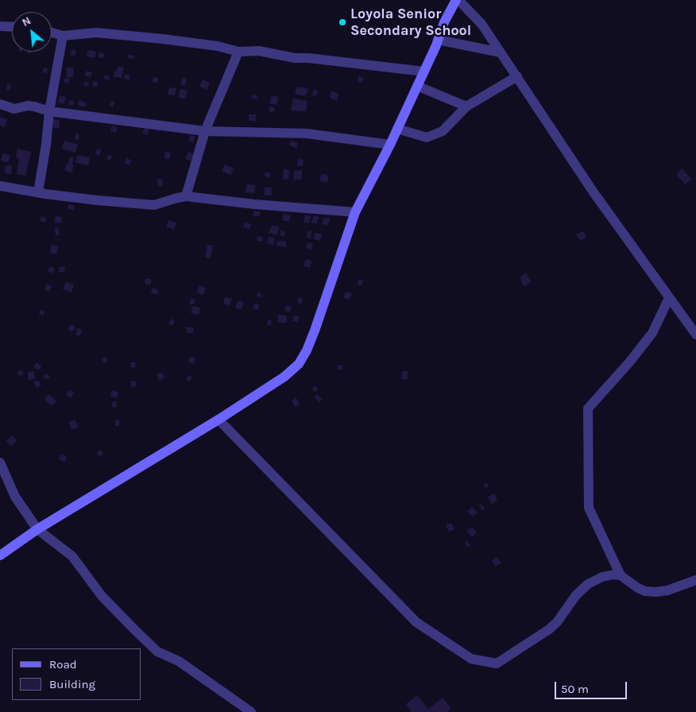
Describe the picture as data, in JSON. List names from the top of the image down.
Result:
{
  "places": ["Loyola Senior Secondary School"],
  "legend": ["Road", "Building"],
  "scale_bar": "50 m",
  "north": "top left"
}
